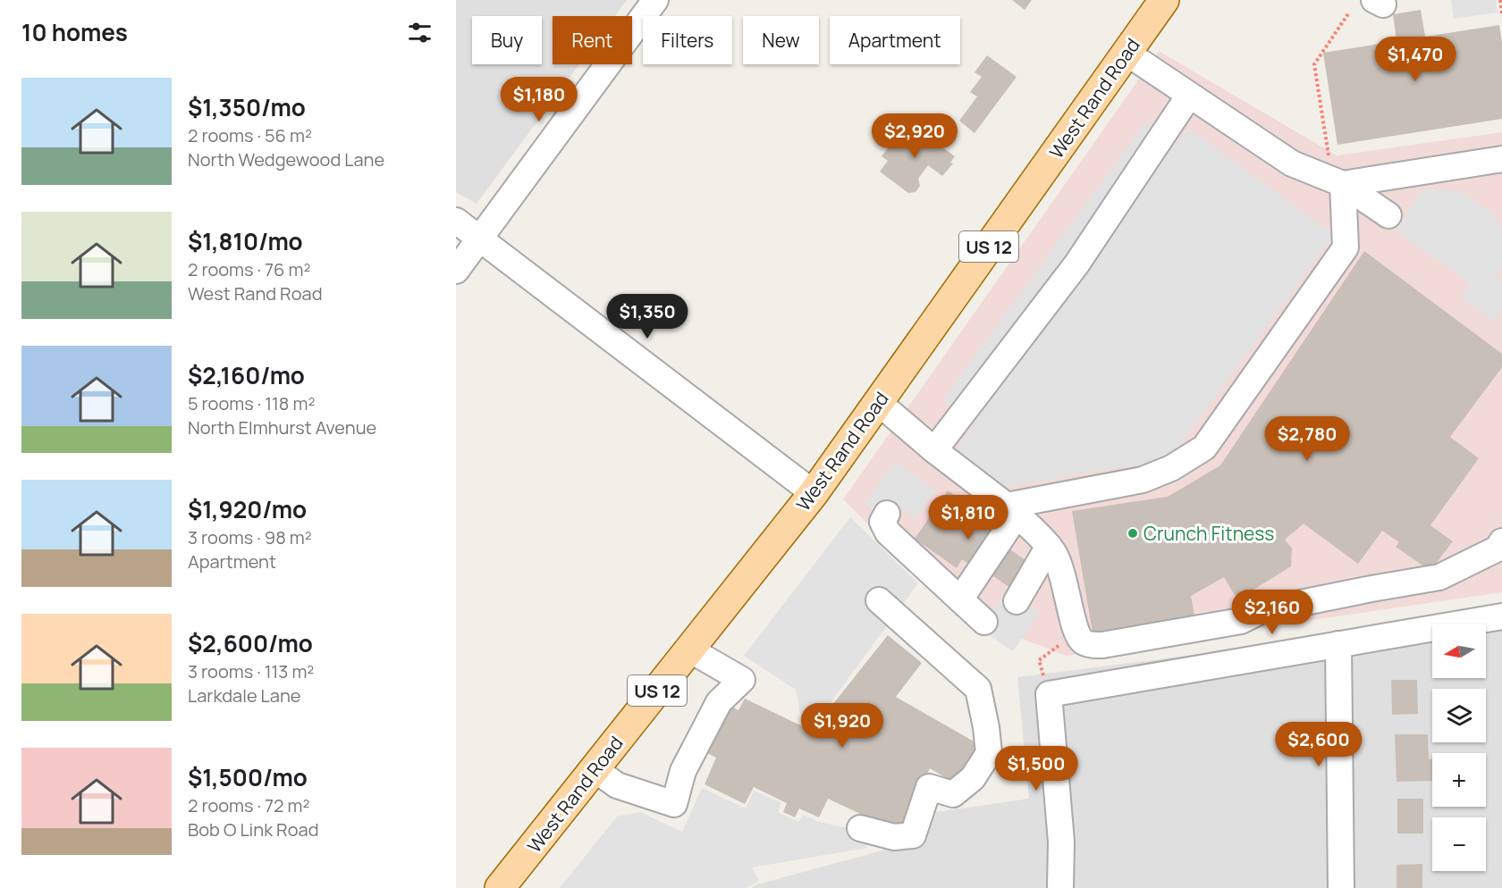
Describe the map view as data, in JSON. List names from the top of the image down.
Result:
{
  "streets": {
    "main road": ["West Rand Road", "US 12"]
  },
  "places": ["Crunch Fitness"],
  "north": "left",
  "page": {
    "heading": "10 homes",
    "chip": [
      "Buy",
      "Rent",
      "Filters",
      "New",
      "Apartment"
    ],
    "price": [
      "$1,470",
      "$1,180",
      "$2,920",
      "$1,350",
      "$2,780",
      "$1,810",
      "$2,160",
      "$1,920",
      "$2,600",
      "$1,500"
    ],
    "list": [
      {
        "name": "$1,350/mo",
        "note": "2 rooms · 56 m² · North Wedgewood Lane"
      },
      {
        "name": "$1,810/mo",
        "note": "2 rooms · 76 m² · West Rand Road"
      },
      {
        "name": "$2,160/mo",
        "note": "5 rooms · 118 m² · North Elmhurst Avenue"
      },
      {
        "name": "$1,920/mo",
        "note": "3 rooms · 98 m² · Apartment"
      },
      {
        "name": "$2,600/mo",
        "note": "3 rooms · 113 m² · Larkdale Lane"
      },
      {
        "name": "$1,500/mo",
        "note": "2 rooms · 72 m² · Bob O Link Road"
      }
    ],
    "map_buttons": ["+", "−"]
  }
}
